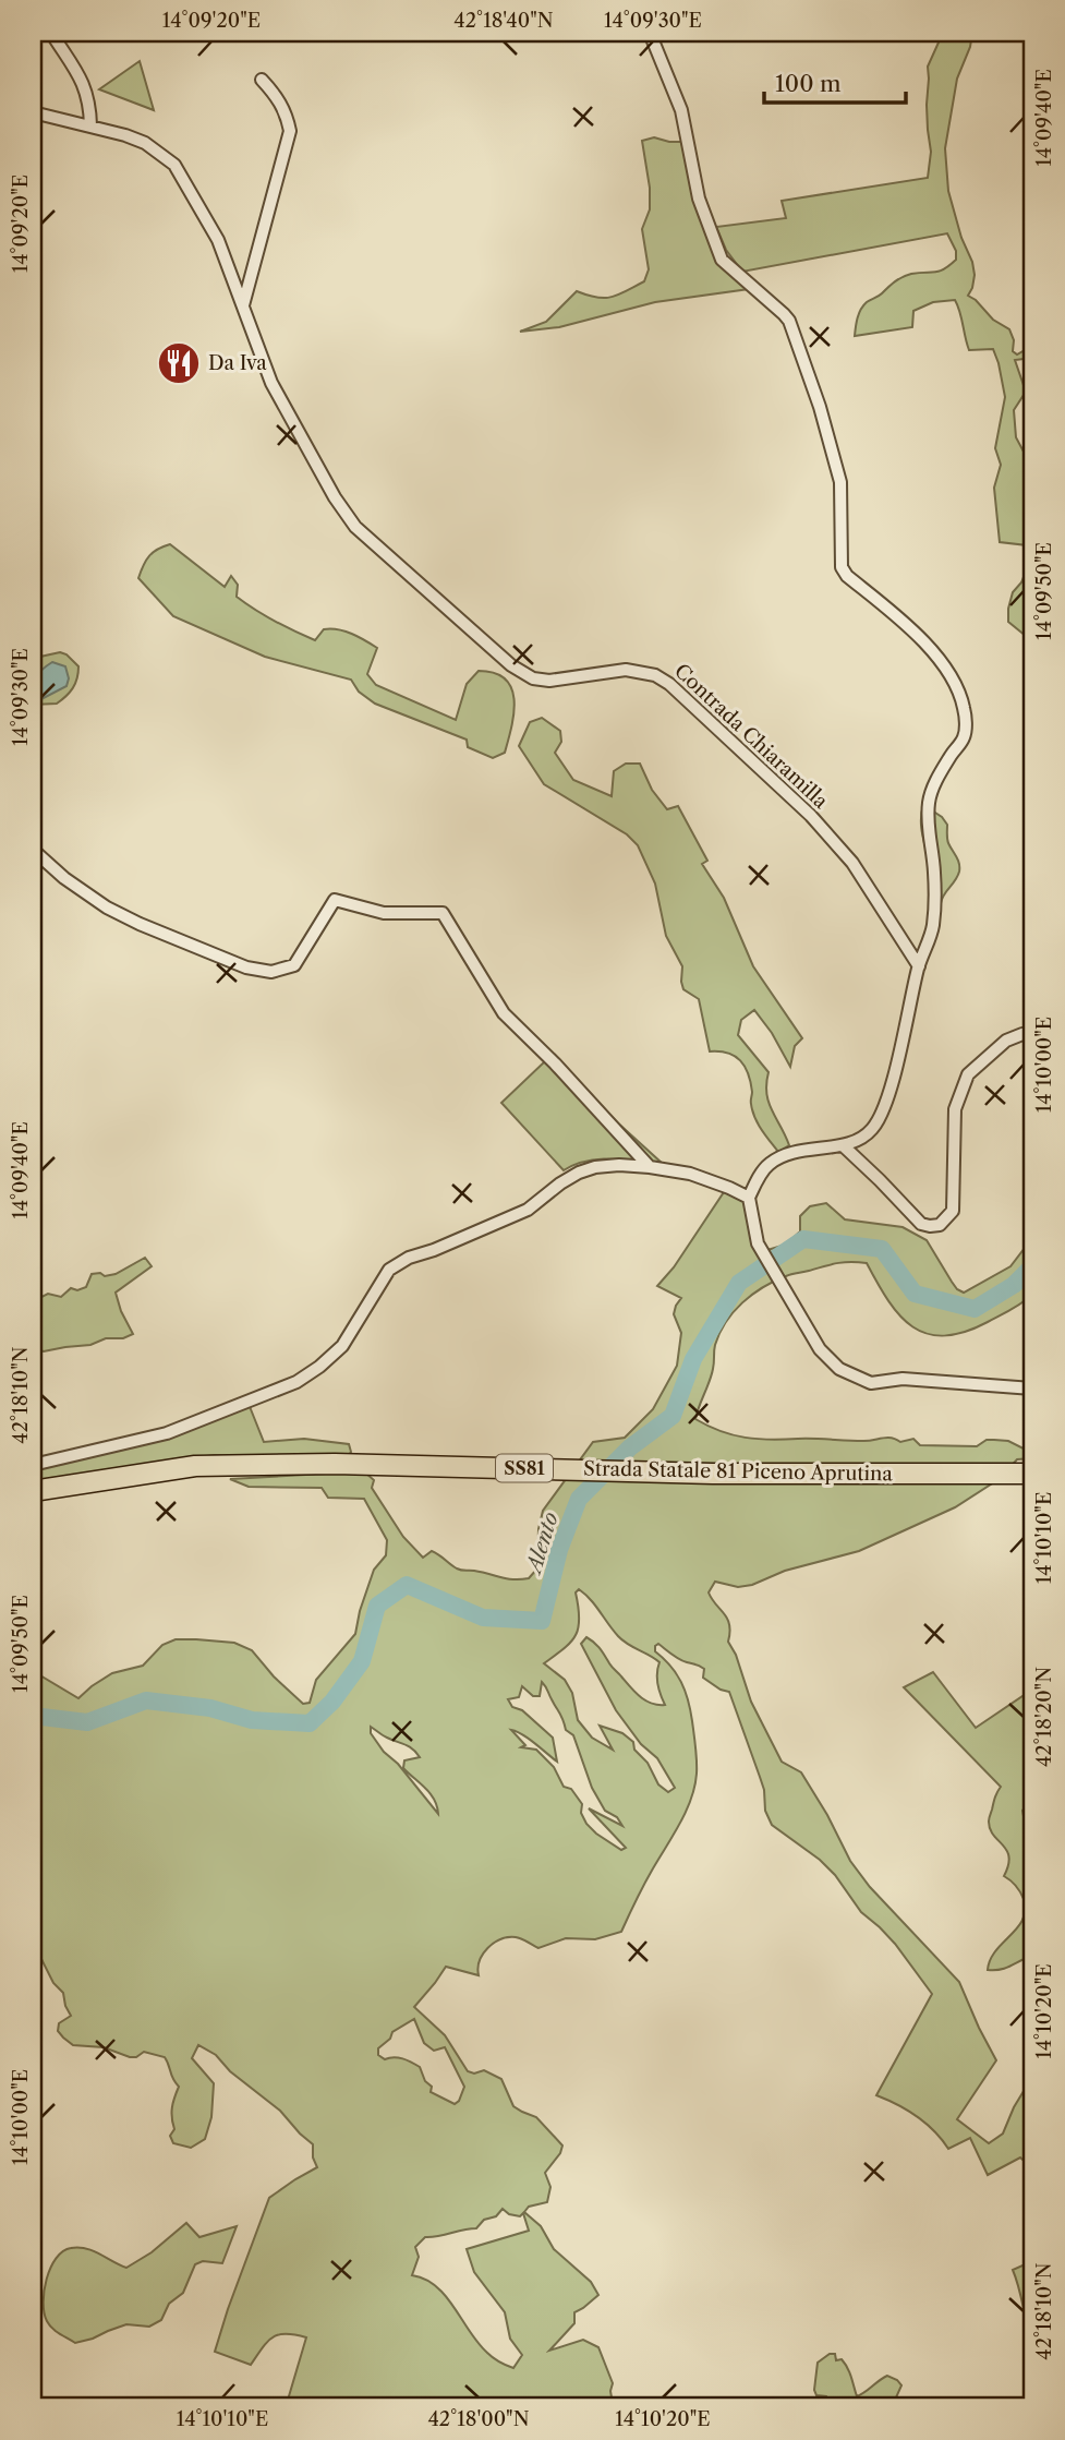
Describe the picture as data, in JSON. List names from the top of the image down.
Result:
{
  "streets": {
    "highway": ["SS81", "Strada Statale 81 Piceno Aprutina"],
    "street": ["Contrada Chiaramilla"]
  },
  "water": ["Alento"],
  "places": {
    "restaurant": ["Da Iva"]
  },
  "scale_bar": "100 m",
  "coordinates": [
    "14°09'20\"E",
    "42°18'40\"N",
    "14°09'30\"E",
    "14°09'40\"E",
    "14°09'50\"E",
    "14°10'00\"E",
    "42°18'10\"N",
    "14°10'10\"E",
    "42°18'20\"N",
    "14°10'20\"E",
    "42°18'00\"N"
  ]
}
